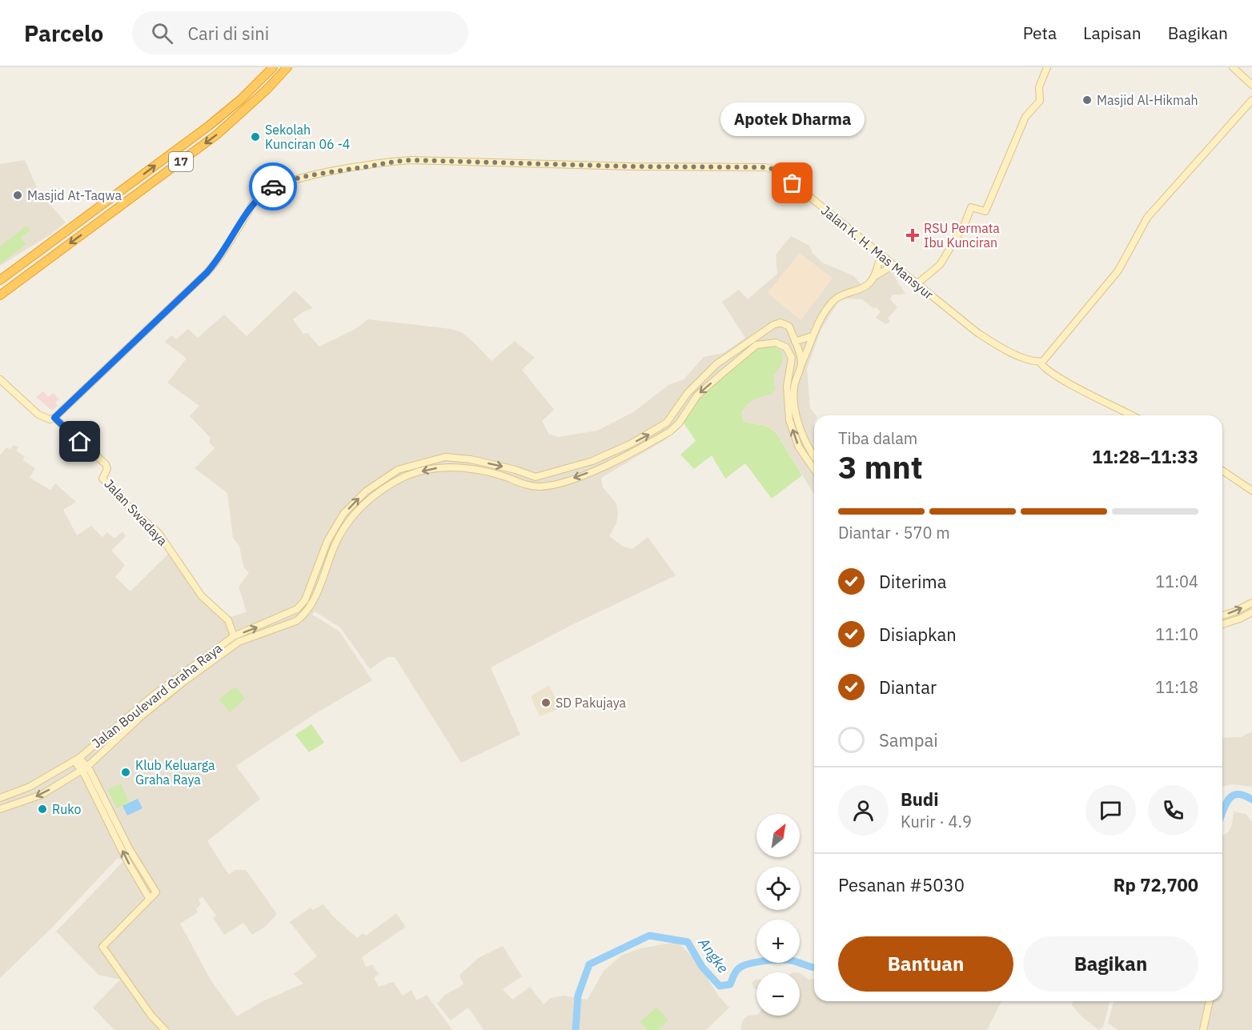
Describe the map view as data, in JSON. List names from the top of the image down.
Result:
{
  "streets": {
    "highway": ["17"],
    "main road": ["Jalan K. H. Mas Mansyur", "Jalan Swadaya", "Jalan Boulevard Graha Raya"]
  },
  "crossings": [
    ["Jalan K. H. Mas Mansyur", "Jalan Swadaya"],
    ["Jalan Swadaya", "Jalan Boulevard Graha Raya"]
  ],
  "water": ["Angke"],
  "places": {
    "other": [
      "Masjid Al-Hikmah",
      "Sekolah Kunciran 06 -4",
      "Apotek Dharma",
      "Masjid At-Taqwa",
      "SD Pakujaya",
      "Klub Keluarga Graha Raya",
      "Ruko"
    ],
    "health": ["RSU Permata Ibu Kunciran"]
  },
  "north": "top right",
  "page": {
    "header": "Parcelo",
    "search": "Cari di sini",
    "nav": ["Peta", "Lapisan", "Bagikan"],
    "bubble": "Apotek Dharma",
    "heading": ["3 mnt", "Tiba dalam", "11:28–11:33"],
    "panel": [
      "Budi",
      "Kurir · 4.9",
      "Pesanan #5030",
      "Rp 72,700"
    ],
    "bar": "Diantar · 570 m",
    "list": [
      ["Diterima", "11:04"],
      ["Disiapkan", "11:10"],
      ["Diantar", "11:18"],
      "Sampai"
    ],
    "map_buttons": ["+", "−"],
    "buttons": ["Bantuan", "Bagikan"]
  }
}
